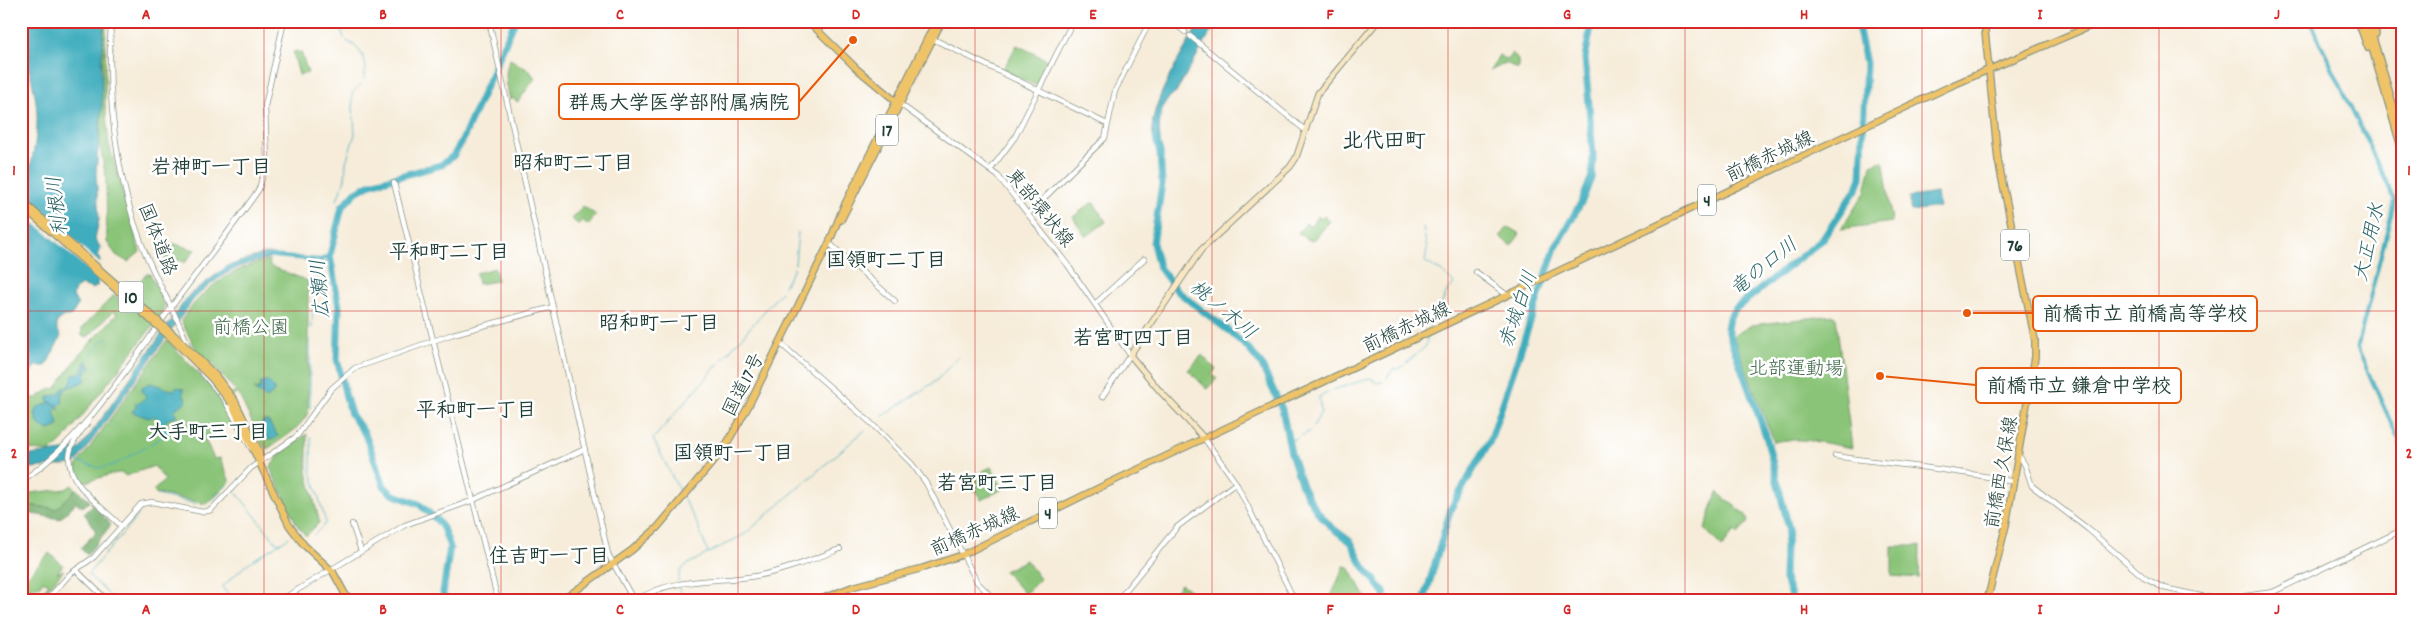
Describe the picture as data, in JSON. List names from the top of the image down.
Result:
{
  "streets": {
    "main road": [
      "17",
      "前橋赤城線",
      "4",
      "76",
      "10",
      "国道17号",
      "前橋西久保線"
    ],
    "street": ["東部環状線", "国体道路"]
  },
  "crossings": [
    ["前橋赤城線", "4"],
    ["前橋赤城線", "前橋西久保線"],
    ["4", "前橋西久保線"],
    ["東部環状線", "国道17号"],
    ["国体道路", "10"]
  ],
  "districts": [
    "北代田町",
    "昭和町二丁目",
    "岩神町一丁目",
    "平和町二丁目",
    "国領町二丁目",
    "昭和町一丁目",
    "若宮町四丁目",
    "平和町一丁目",
    "大手町三丁目",
    "国領町一丁目",
    "若宮町三丁目",
    "住吉町一丁目"
  ],
  "water": [
    "利根川",
    "大正用水",
    "竜の口川",
    "広瀬川",
    "桃ノ木川",
    "赤城白川"
  ],
  "parks": ["前橋公園", "北部運動場"],
  "places": ["群馬大学医学部附属病院", "前橋市立 前橋高等学校", "前橋市立 鎌倉中学校"],
  "grid": {
    "columns": [
      "A",
      "B",
      "C",
      "D",
      "E",
      "F",
      "G",
      "H",
      "I",
      "J"
    ],
    "rows": ["1", "2"]
  }
}
